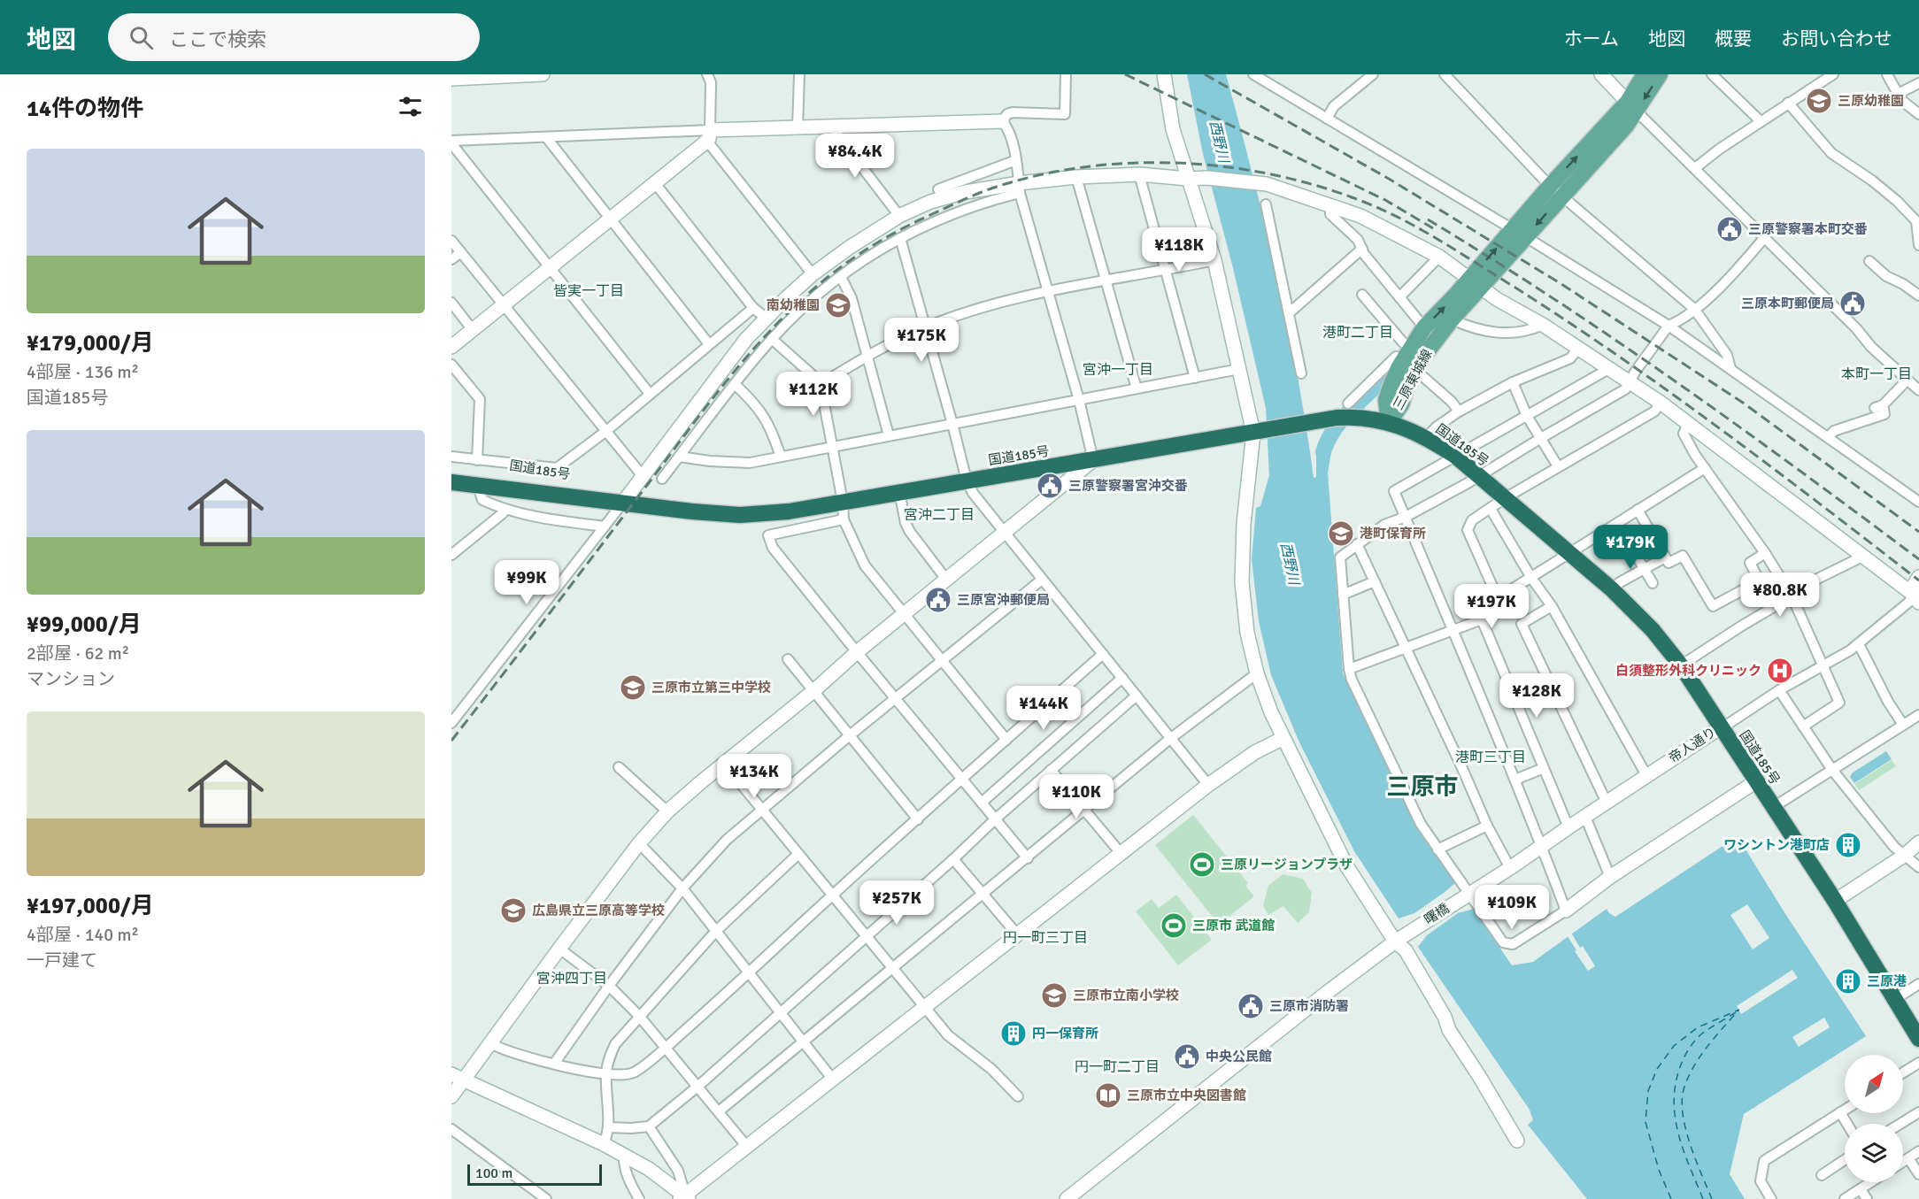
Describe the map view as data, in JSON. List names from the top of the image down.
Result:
{
  "streets": {
    "highway": ["国道185号"],
    "main road": ["三原東城線"],
    "street": ["帝人通り", "曙橋"]
  },
  "crossings": [
    ["三原東城線", "国道185号"],
    ["国道185号", "帝人通り"],
    ["帝人通り", "曙橋"]
  ],
  "districts": [
    "皆実一丁目",
    "港町二丁目",
    "宮沖一丁目",
    "本町一丁目",
    "宮沖二丁目",
    "港町三丁目",
    "三原市",
    "円一町三丁目",
    "宮沖四丁目",
    "円一町二丁目"
  ],
  "water": ["西野川"],
  "places": {
    "school or university": [
      "三原幼稚園",
      "南幼稚園",
      "港町保育所",
      "三原市立第三中学校",
      "広島県立三原高等学校",
      "三原市立南小学校"
    ],
    "public building": [
      "三原警察署本町交番",
      "三原本町郵便局",
      "三原警察署宮沖交番",
      "三原宮沖郵便局",
      "三原市消防署",
      "中央公民館"
    ],
    "hospital": ["白須整形外科クリニック"],
    "building": ["ワシントン港町店", "三原港", "円一保育所"],
    "sports": ["三原リージョンプラザ", "三原市 武道館"],
    "library": ["三原市立中央図書館"]
  },
  "scale_bar": "100 m",
  "north": "top right",
  "page": {
    "header": "地図",
    "search": "ここで検索",
    "nav": [
      "ホーム",
      "地図",
      "概要",
      "お問い合わせ"
    ],
    "heading": "14件の物件",
    "price": [
      "¥84.4K",
      "¥118K",
      "¥175K",
      "¥112K",
      "¥179K",
      "¥99K",
      "¥80.8K",
      "¥197K",
      "¥128K",
      "¥144K",
      "¥134K",
      "¥110K",
      "¥257K",
      "¥109K"
    ],
    "list": [
      {
        "name": "¥179,000/月",
        "note": "4部屋 · 136 m² · 国道185号"
      },
      {
        "name": "¥99,000/月",
        "note": "2部屋 · 62 m² · マンション"
      },
      {
        "name": "¥197,000/月",
        "note": "4部屋 · 140 m² · 一戸建て"
      }
    ],
    "scale": "100 m"
  }
}
